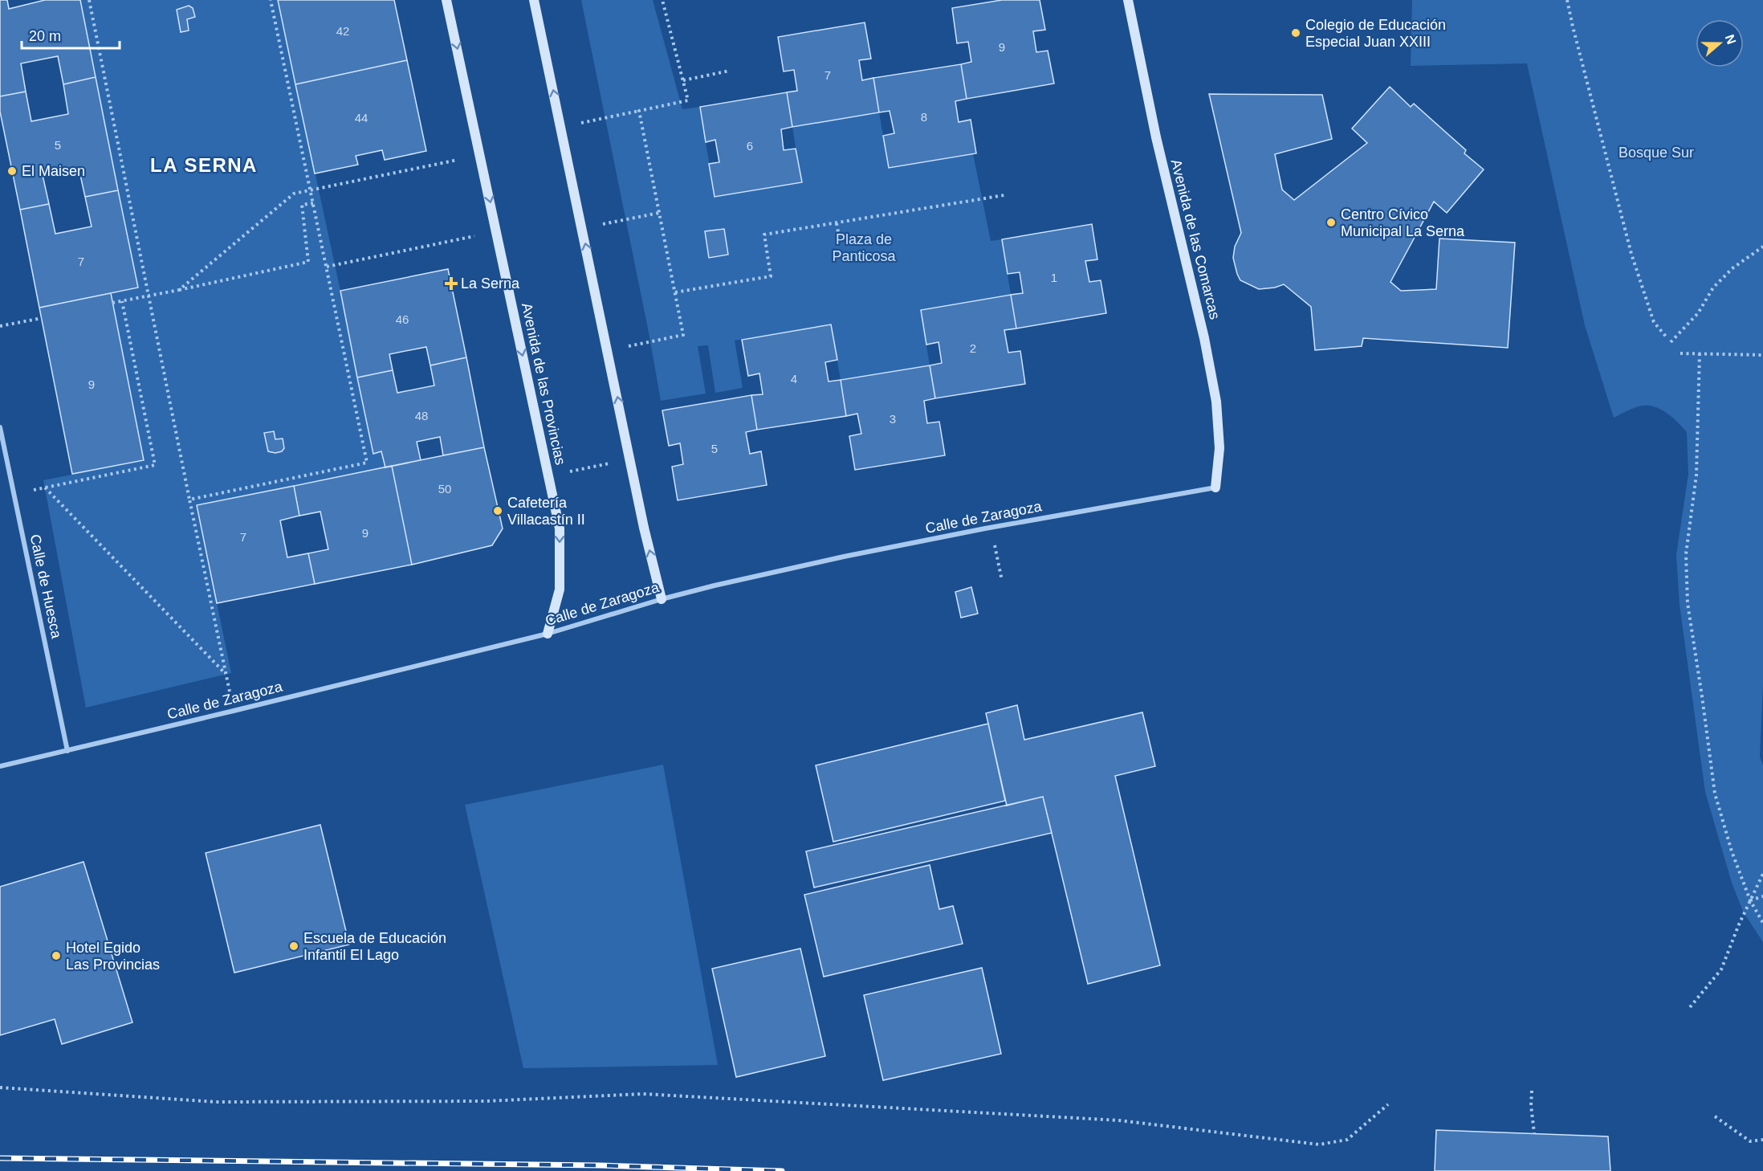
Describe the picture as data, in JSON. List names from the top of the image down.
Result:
{
  "streets": {
    "main road": ["Avenida de las Comarcas", "Avenida de las Provincias"],
    "street": ["Calle de Zaragoza", "Calle de Huesca"]
  },
  "crossings": [
    ["Avenida de las Comarcas", "Calle de Zaragoza"],
    ["Avenida de las Provincias", "Calle de Zaragoza"],
    ["Calle de Zaragoza", "Calle de Huesca"]
  ],
  "districts": ["LA SERNA"],
  "parks": ["Bosque Sur", "Plaza de Panticosa"],
  "places": {
    "other": [
      "Colegio de Educación Especial Juan XXIII",
      "El Maisen",
      "Centro Cívico Municipal La Serna",
      "Cafetería Villacastín II",
      "Escuela de Educación Infantil El Lago",
      "Hotel Egido Las Provincias"
    ],
    "health": ["La Serna"]
  },
  "house_numbers": [
    "42",
    "9",
    "7",
    "8",
    "44",
    "5",
    "6",
    "7",
    "1",
    "46",
    "2",
    "4",
    "9",
    "48",
    "3",
    "5",
    "50",
    "9",
    "7"
  ],
  "scale_bar": "20 m",
  "north": "right"
}
